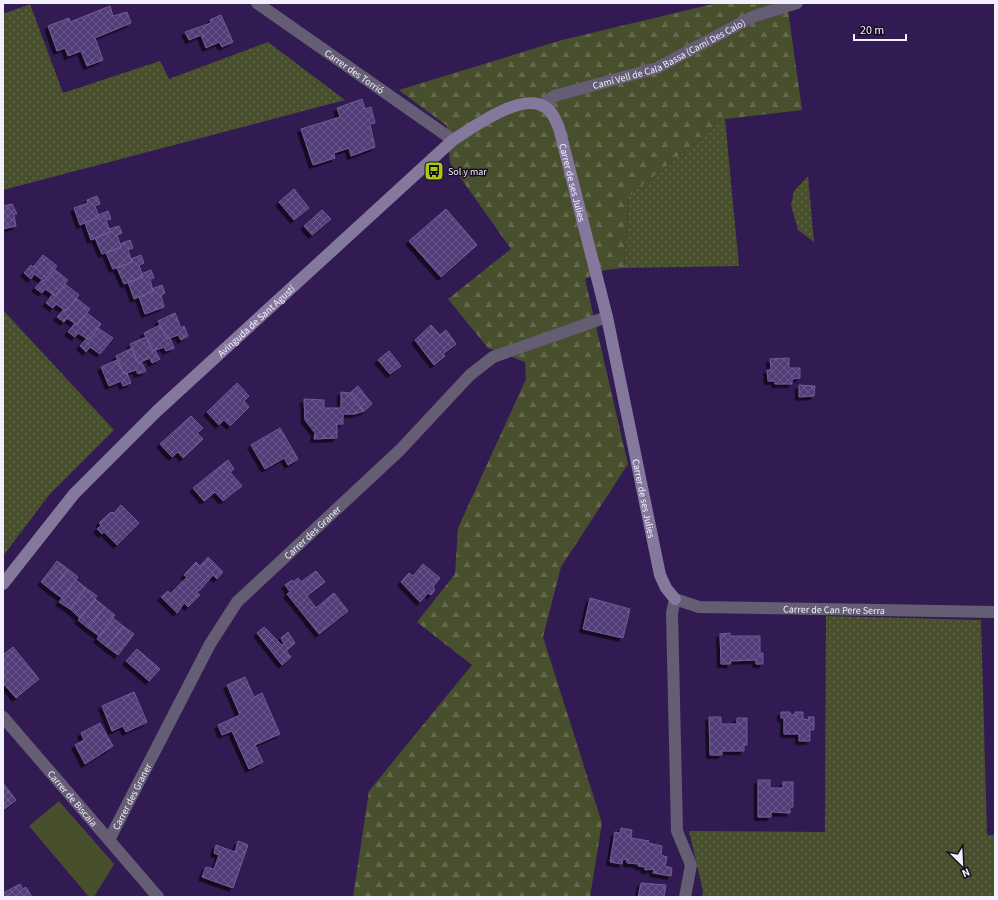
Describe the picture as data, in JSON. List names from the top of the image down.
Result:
{
  "streets": {
    "street": [
      "Camí Vell de Cala Bassa (Camí Des Calo)",
      "Carrer des Torrió",
      "Carrer de ses Julies",
      "Avinguda de Sant Agustí",
      "Carrer des Graner",
      "Carrer de Can Pere Serra",
      "Carrer de Biscaia"
    ]
  },
  "crossings": [
    ["Camí Vell de Cala Bassa (Camí Des Calo)", "Carrer de ses Julies"],
    ["Camí Vell de Cala Bassa (Camí Des Calo)", "Avinguda de Sant Agustí"],
    ["Carrer des Torrió", "Avinguda de Sant Agustí"],
    ["Carrer de ses Julies", "Avinguda de Sant Agustí"],
    ["Carrer de ses Julies", "Carrer des Graner"],
    ["Carrer de ses Julies", "Carrer de Can Pere Serra"],
    ["Carrer des Graner", "Carrer de Biscaia"]
  ],
  "places": {
    "bus stop": ["Sol y mar"]
  },
  "scale_bar": "20 m",
  "north": "bottom right"
}
